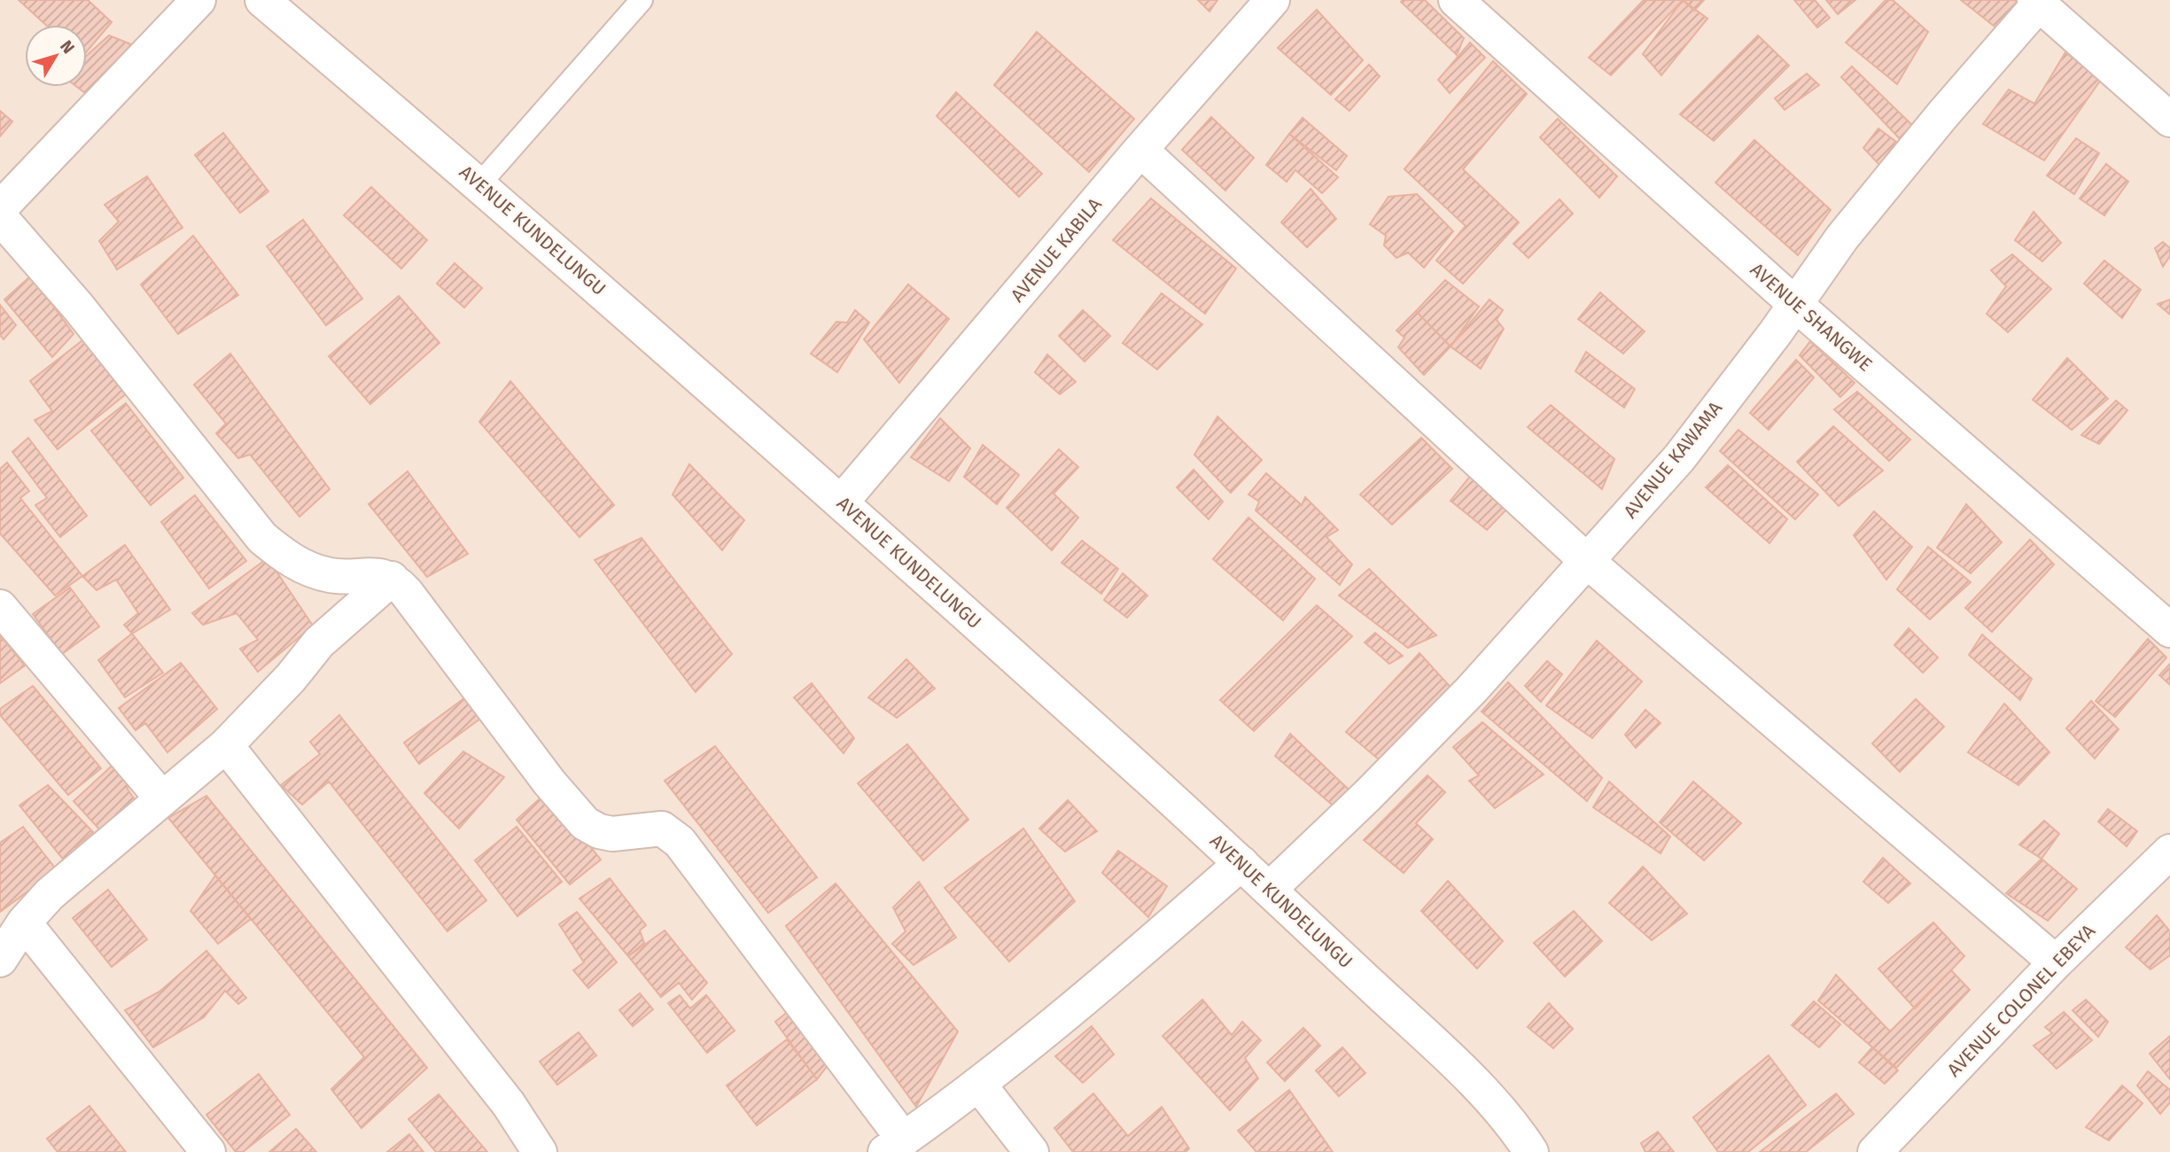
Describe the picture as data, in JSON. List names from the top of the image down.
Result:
{
  "streets": {
    "street": [
      "AVENUE KUNDELUNGU",
      "AVENUE KABILA",
      "AVENUE SHANGWE",
      "AVENUE KAWAMA",
      "AVENUE COLONEL EBEYA"
    ]
  },
  "crossings": [
    ["AVENUE KUNDELUNGU", "AVENUE KABILA"],
    ["AVENUE KUNDELUNGU", "AVENUE KAWAMA"],
    ["AVENUE SHANGWE", "AVENUE KAWAMA"]
  ],
  "north": "top right"
}
